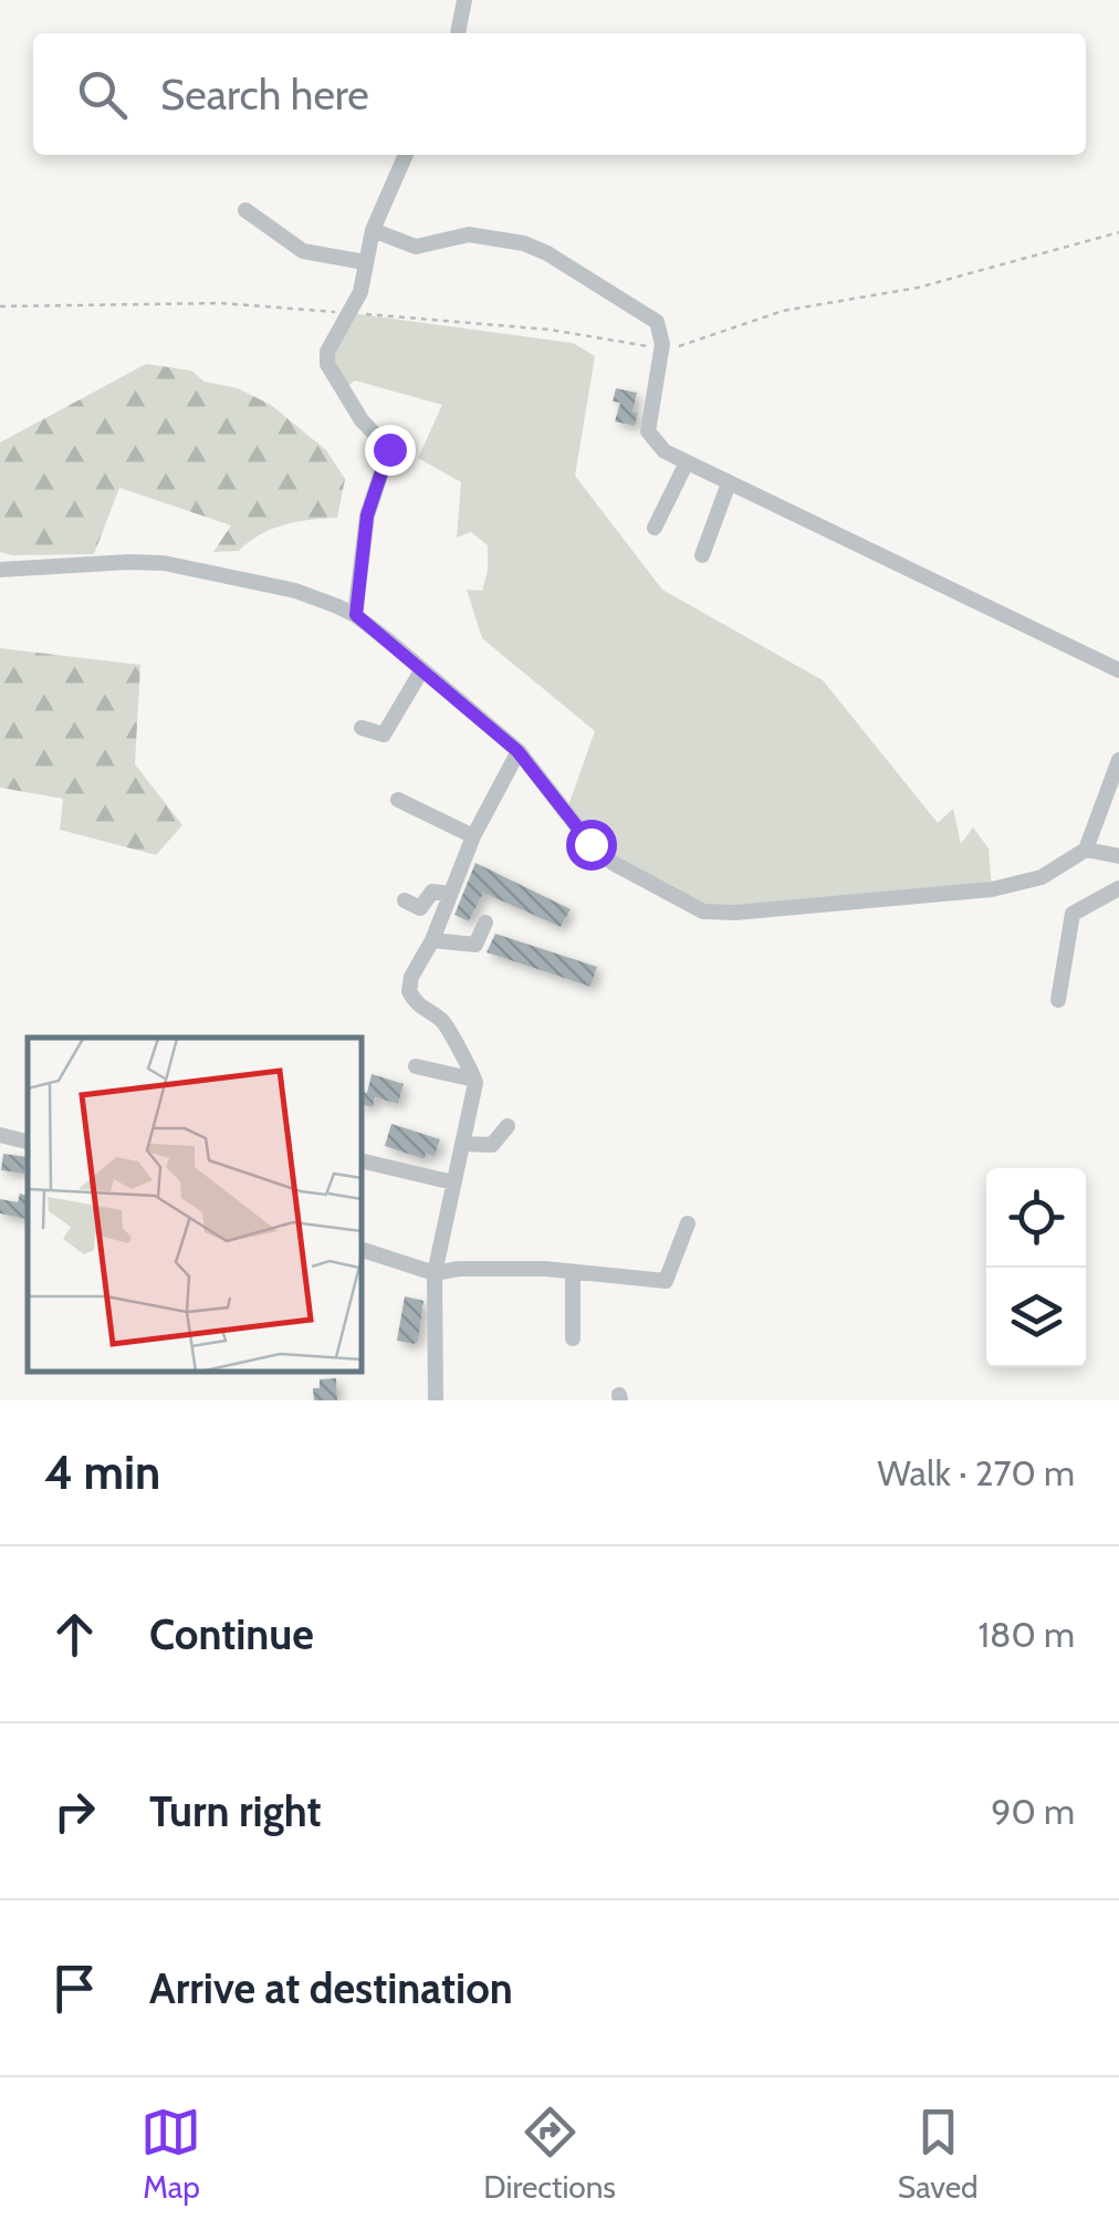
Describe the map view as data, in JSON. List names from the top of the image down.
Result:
{
  "page": {
    "search": "Search here",
    "heading": ["4 min", "Walk · 270 m"],
    "list": [
      ["Continue", "180 m"],
      ["Turn right", "90 m"],
      "Arrive at destination"
    ],
    "nav": ["Map", "Directions", "Saved"]
  }
}
